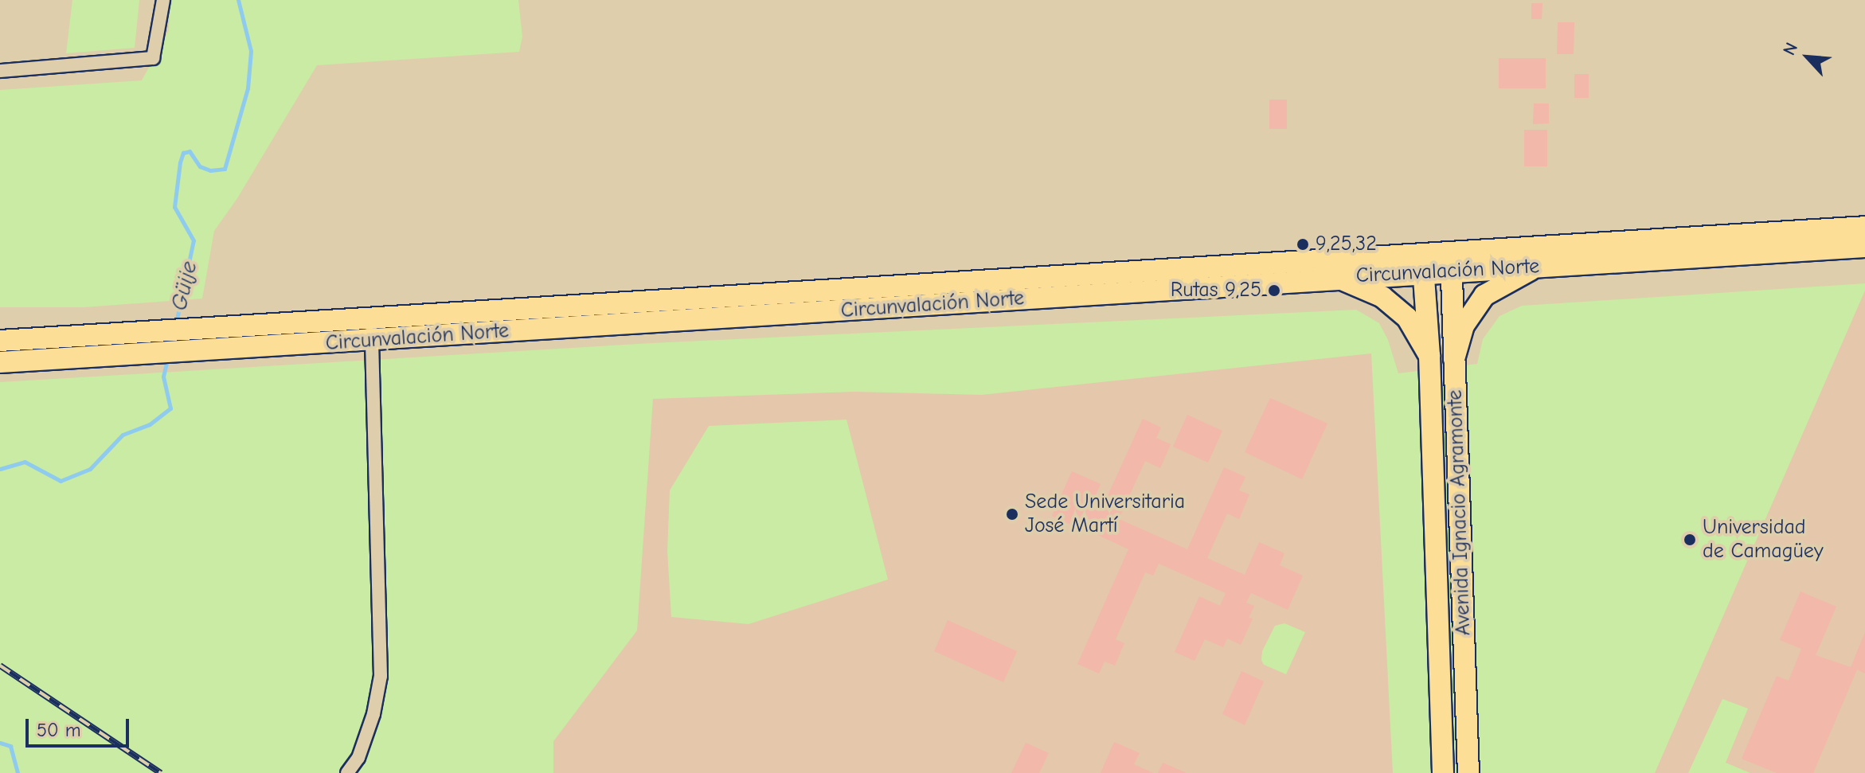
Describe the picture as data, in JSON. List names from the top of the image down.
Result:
{
  "streets": {
    "main road": ["Circunvalación Norte", "Avenida Ignacio Agramonte"]
  },
  "crossings": [
    ["Circunvalación Norte", "Avenida Ignacio Agramonte"]
  ],
  "water": ["Güije"],
  "places": [
    "9,25,32",
    "Rutas 9,25",
    "Sede Universitaria José Martí",
    "Universidad de Camagüey"
  ],
  "scale_bar": "50 m",
  "north": "top left"
}
